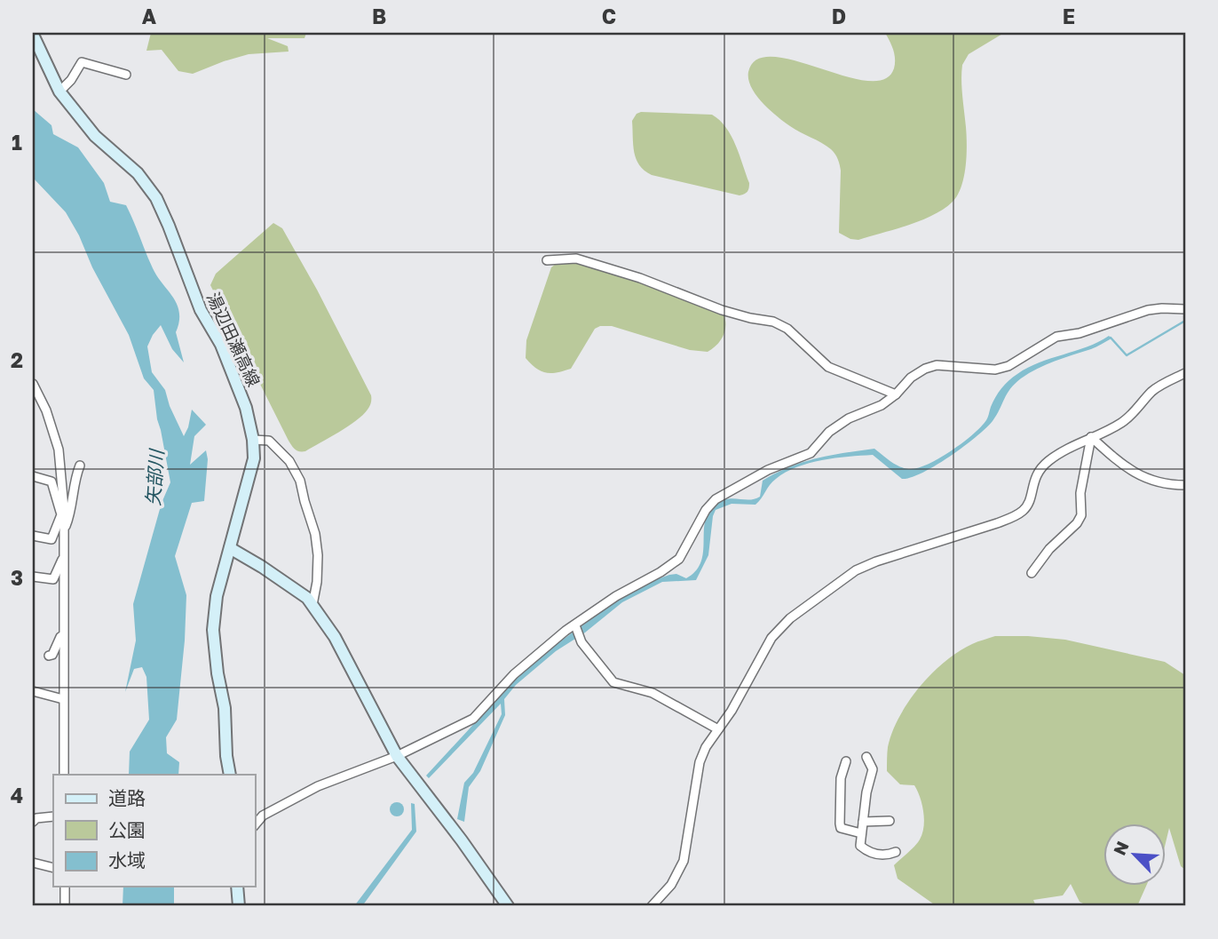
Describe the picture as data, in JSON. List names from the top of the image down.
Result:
{
  "streets": {
    "main road": ["湯辺田瀬高線"]
  },
  "water": ["矢部川"],
  "legend": ["道路", "公園", "水域"],
  "north": "top left",
  "grid": {
    "columns": [
      "A",
      "B",
      "C",
      "D",
      "E"
    ],
    "rows": [
      "1",
      "2",
      "3",
      "4"
    ]
  }
}
